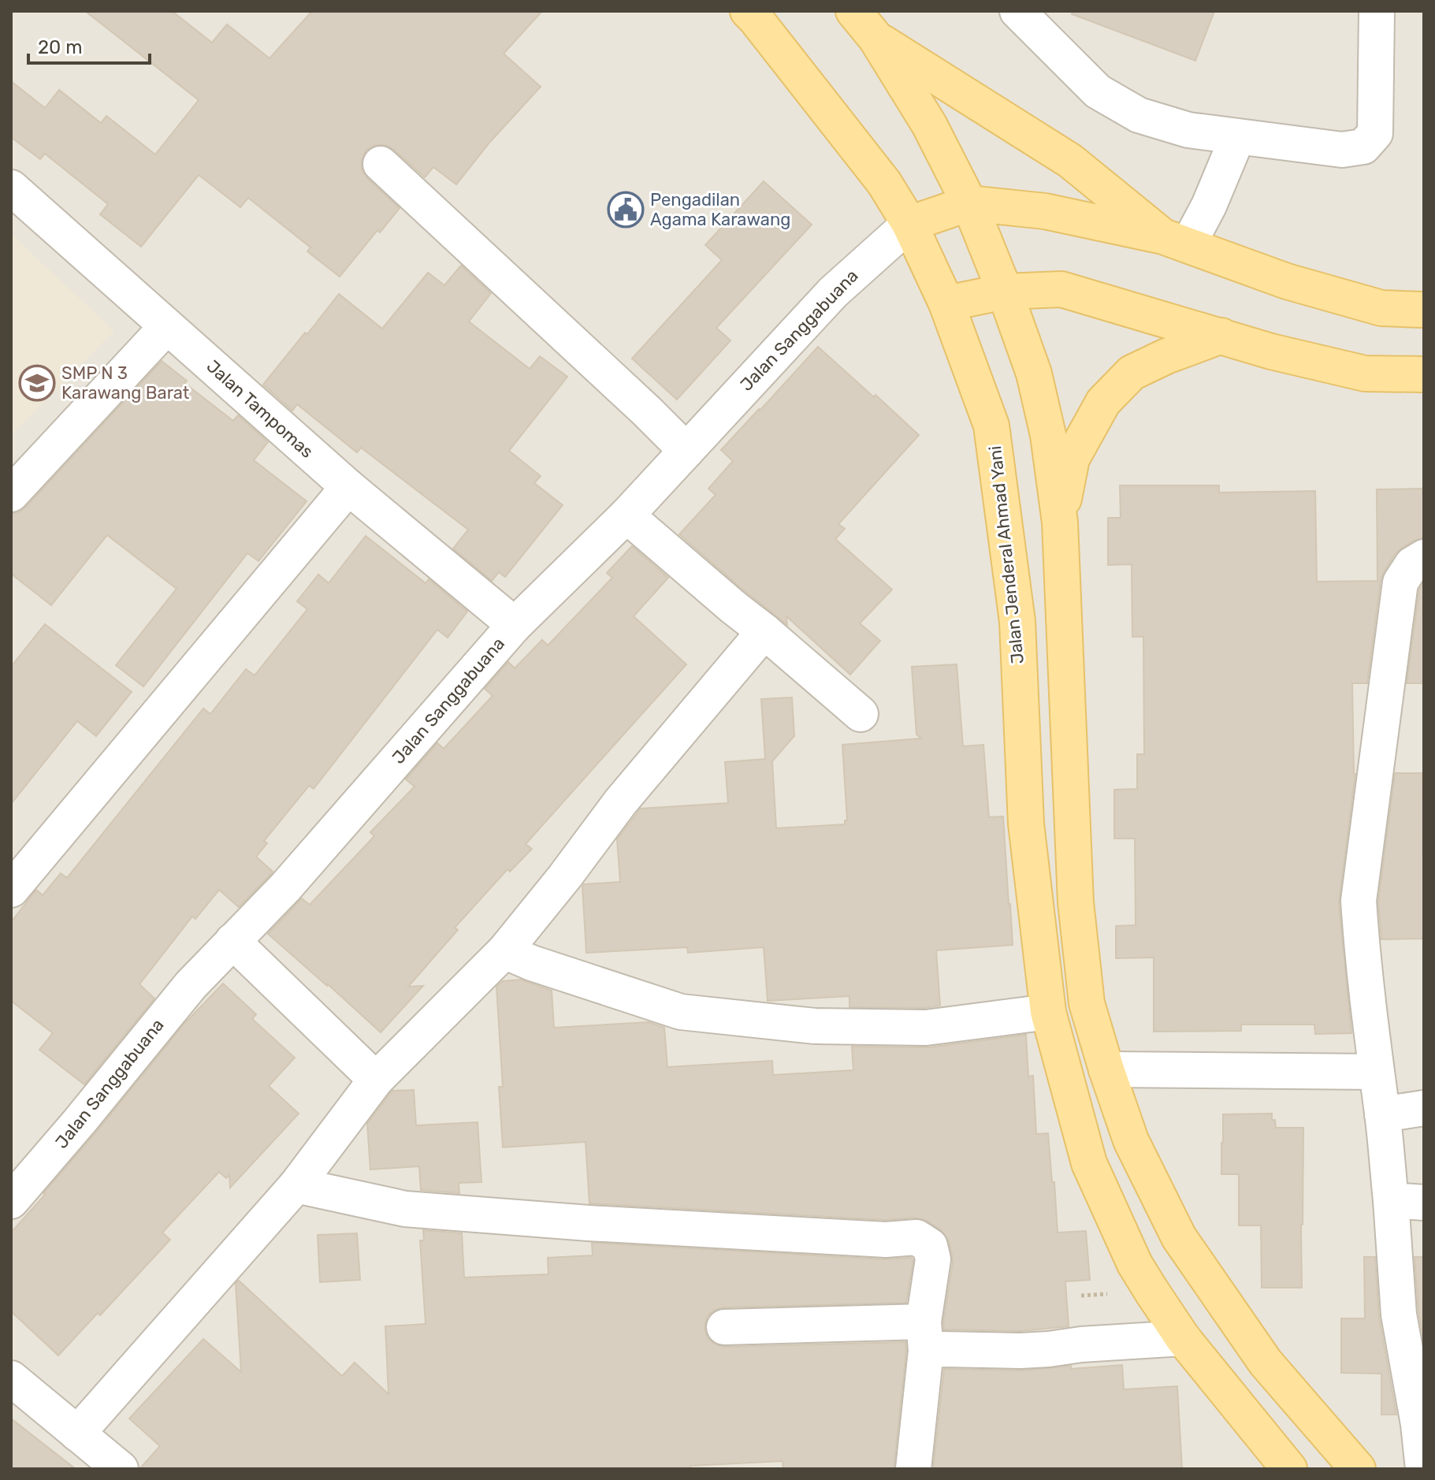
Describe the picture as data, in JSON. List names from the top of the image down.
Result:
{
  "streets": {
    "main road": ["Jalan Jenderal Ahmad Yani"],
    "street": ["Jalan Sanggabuana", "Jalan Tampomas"]
  },
  "crossings": [
    ["Jalan Sanggabuana", "Jalan Tampomas"],
    ["Jalan Sanggabuana", "Jalan Jenderal Ahmad Yani"]
  ],
  "places": {
    "public building": ["Pengadilan Agama Karawang"],
    "school or university": ["SMP N 3 Karawang Barat"]
  },
  "scale_bar": "20 m"
}
